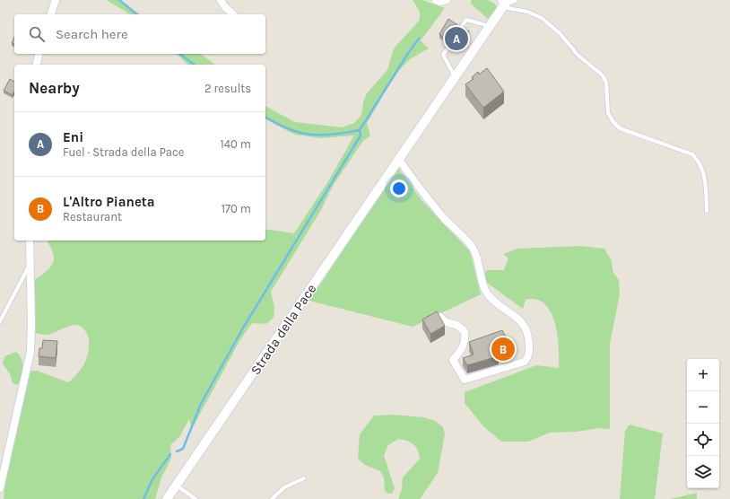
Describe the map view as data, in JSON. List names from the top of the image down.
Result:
{
  "streets": {
    "street": ["Strada della Pace"]
  },
  "page": {
    "search": "Search here",
    "pins": ["A", "B"],
    "heading": ["Nearby", "2 results"],
    "list": [
      {
        "mark": "A",
        "name": "Eni",
        "note": "Fuel · Strada della Pace",
        "value": "140 m"
      },
      {
        "mark": "B",
        "name": "L'Altro Pianeta",
        "note": "Restaurant",
        "value": "170 m"
      }
    ],
    "map_buttons": ["+", "−"]
  }
}
